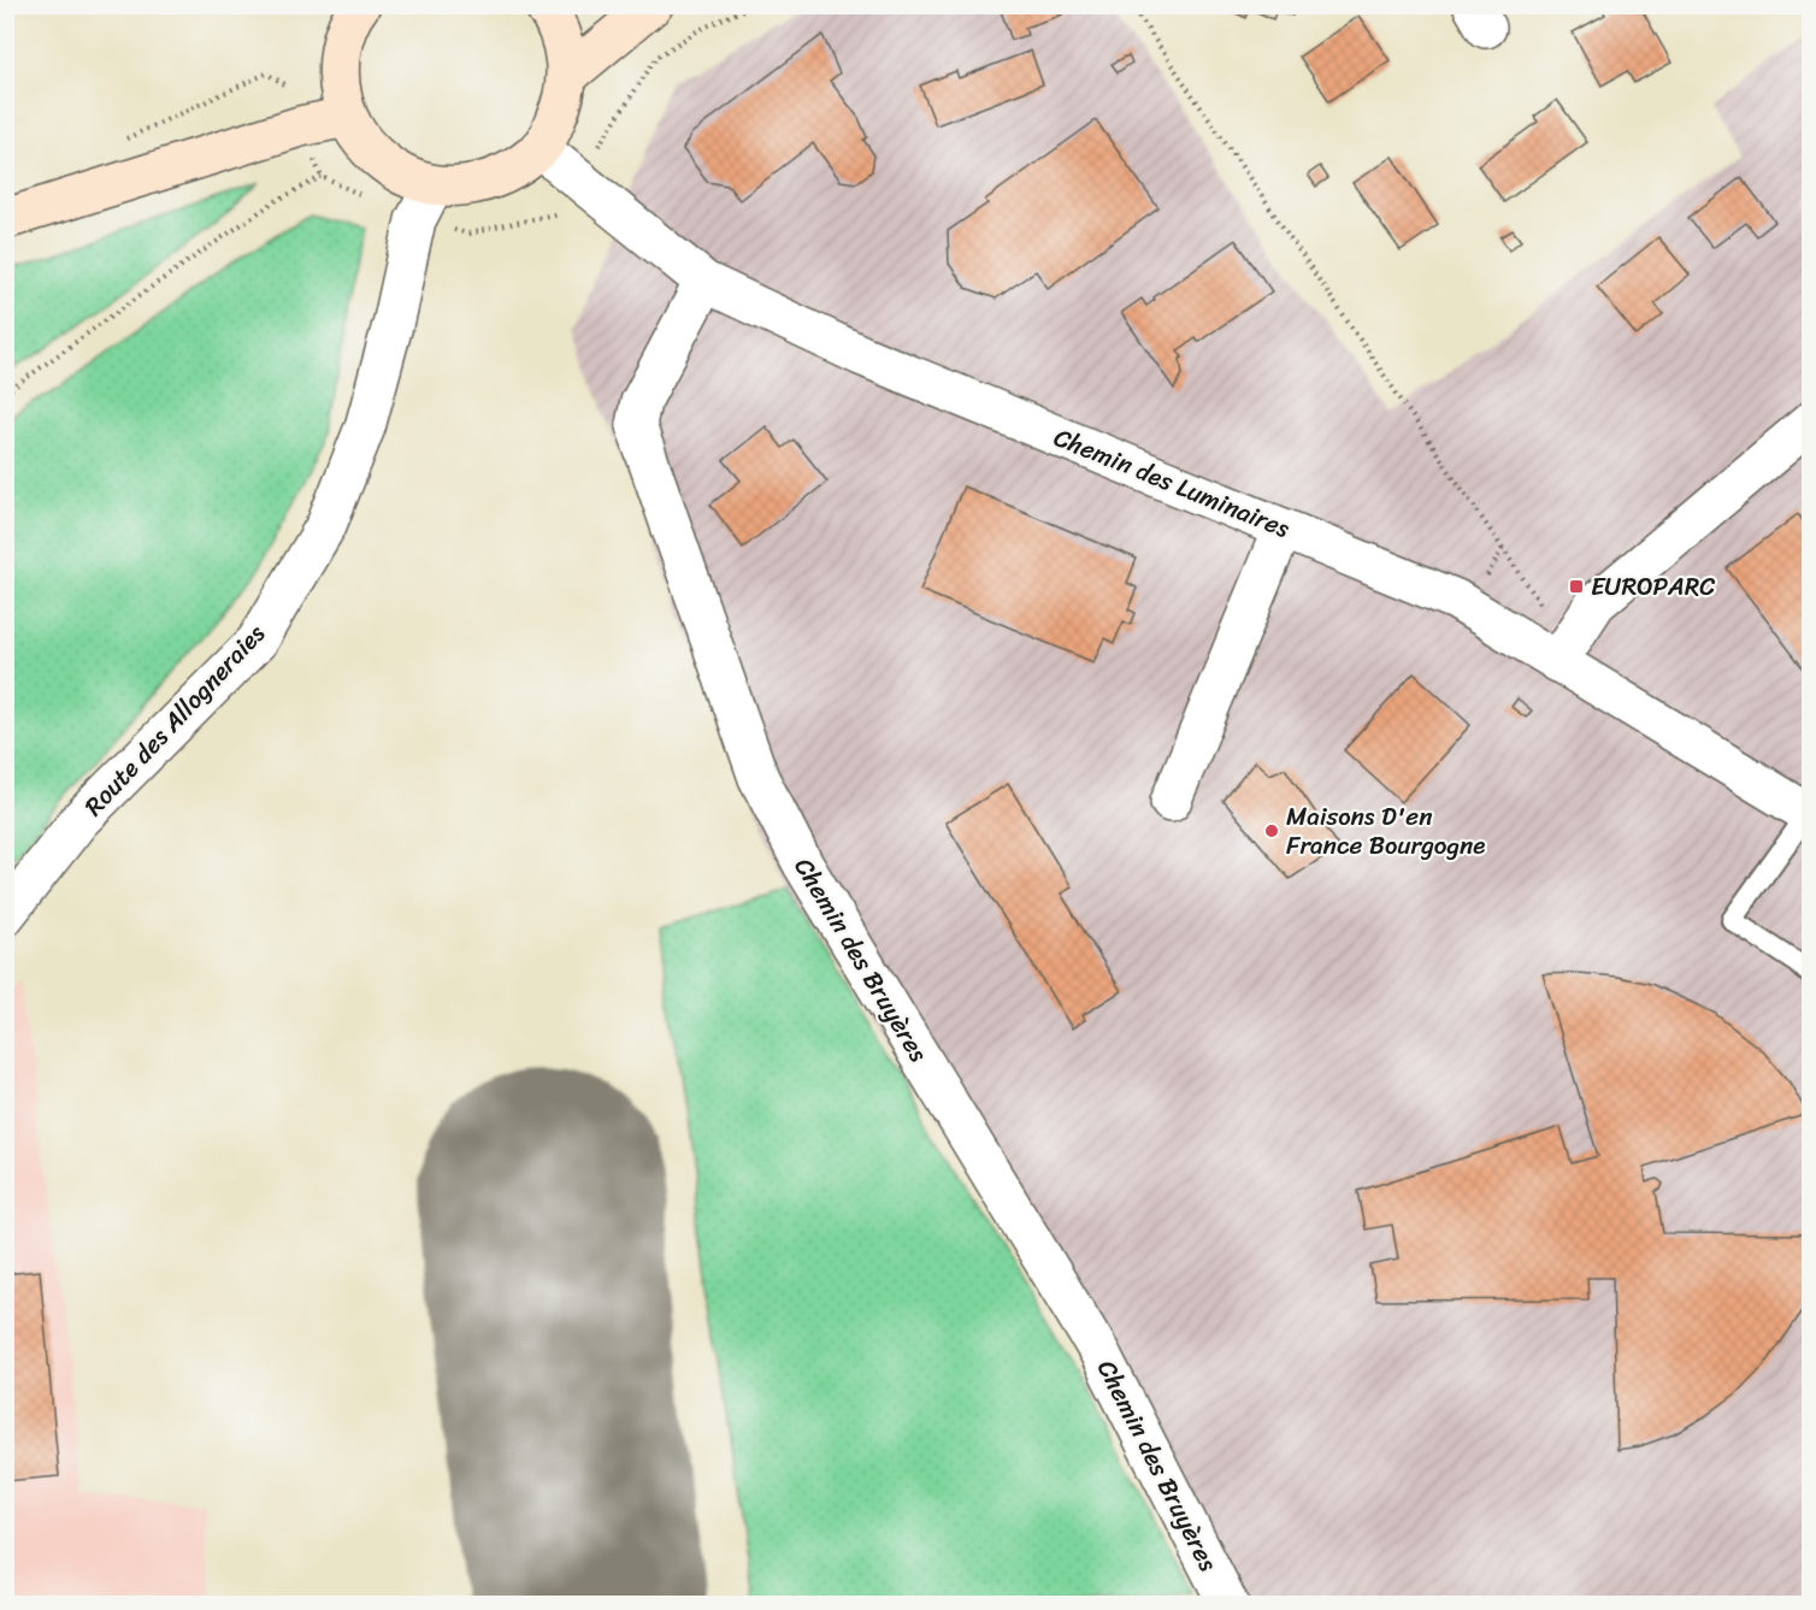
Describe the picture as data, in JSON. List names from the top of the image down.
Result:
{
  "streets": {
    "street": ["Chemin des Luminaires", "Route des Allogneraies", "Chemin des Bruyères"]
  },
  "crossings": [
    ["Chemin des Luminaires", "Chemin des Bruyères"]
  ],
  "places": {
    "transit": ["EUROPARC"],
    "other": ["Maisons D'en France Bourgogne"]
  }
}
